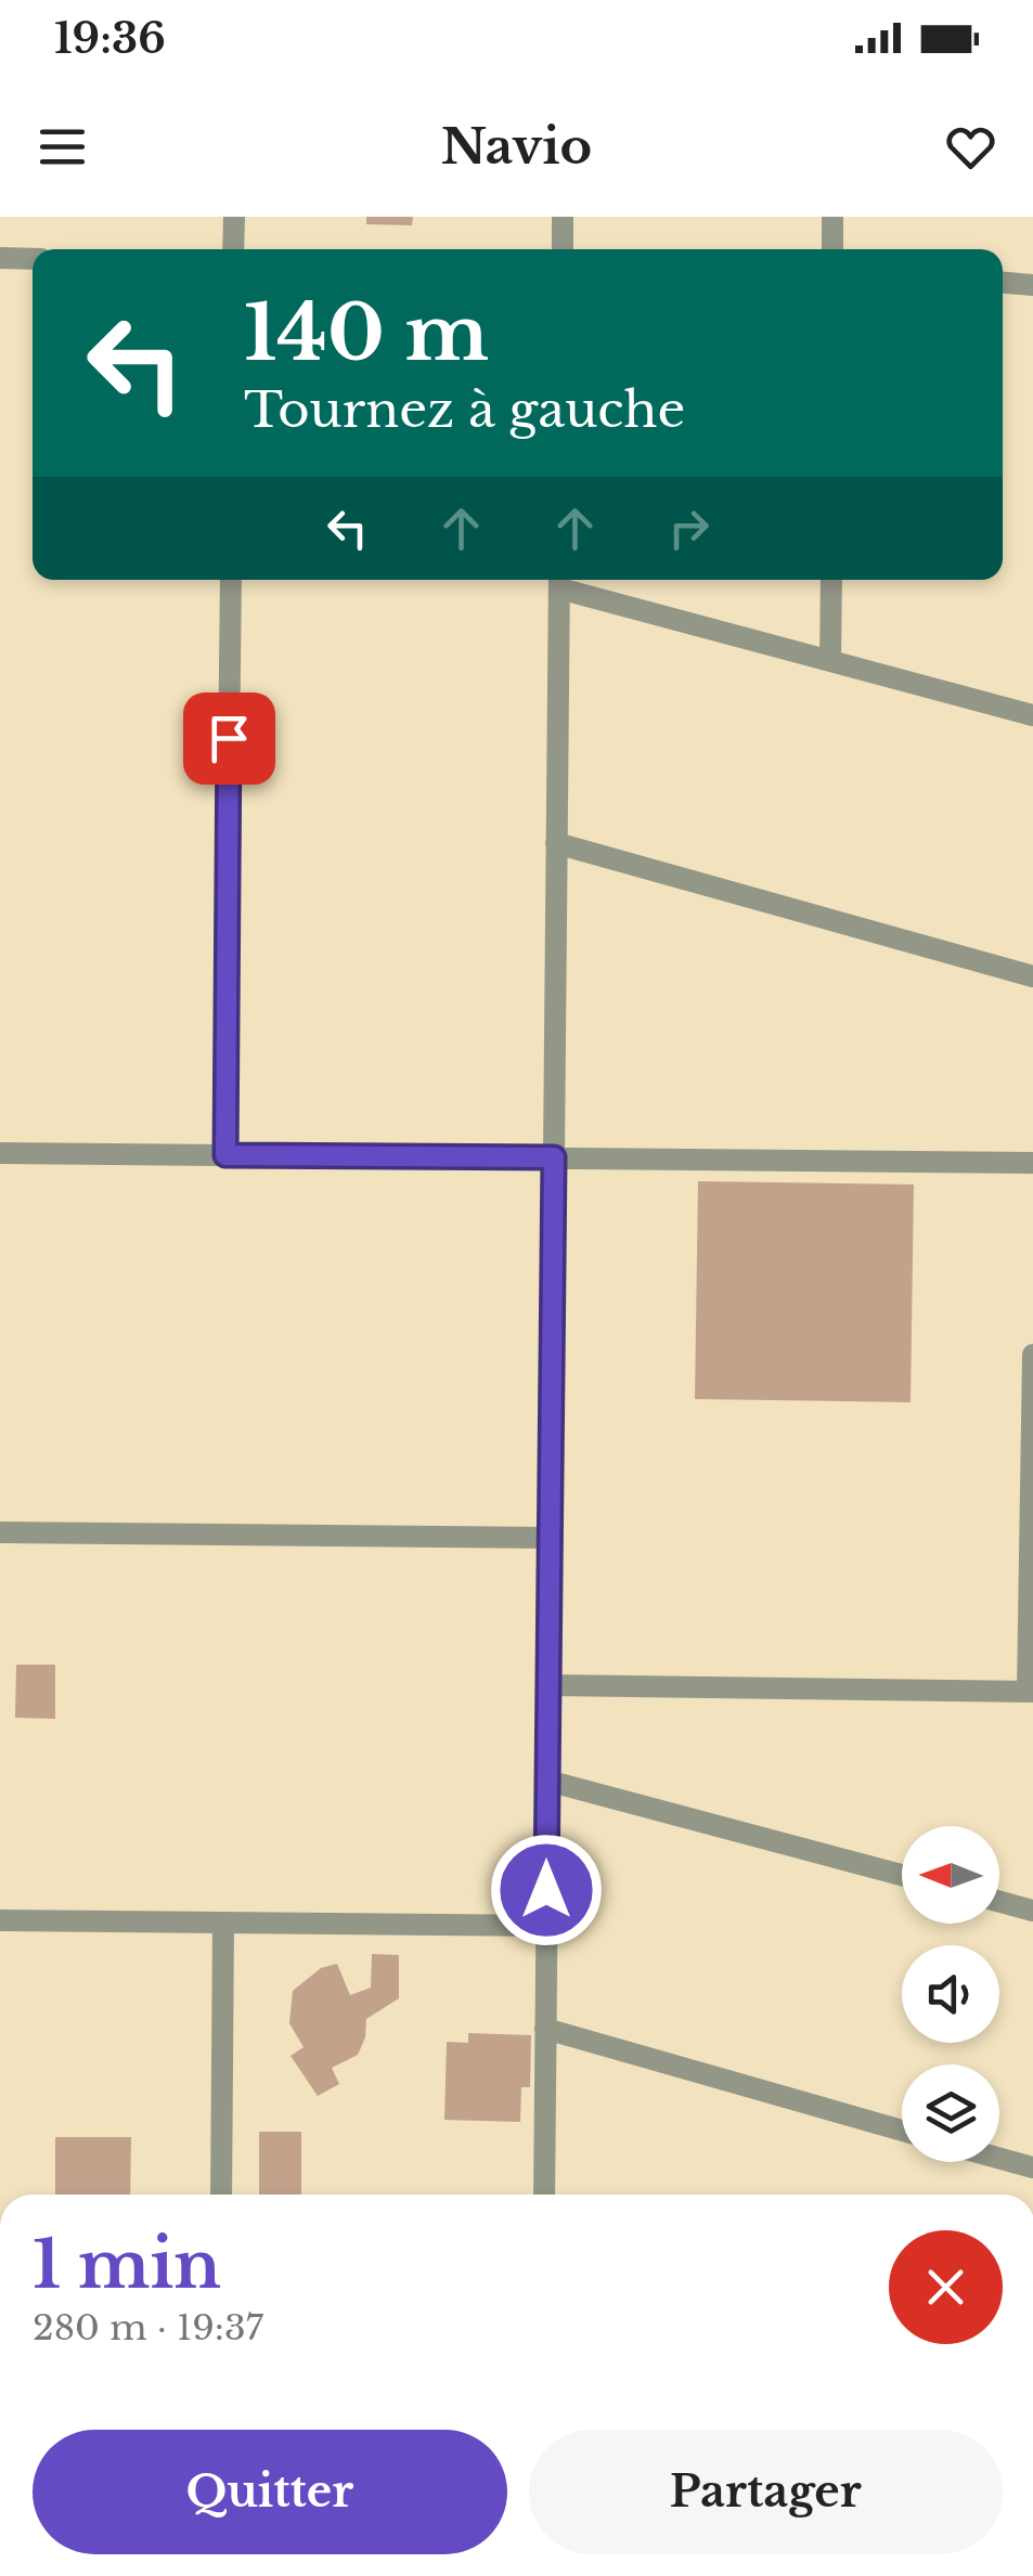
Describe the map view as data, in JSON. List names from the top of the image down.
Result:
{
  "north": "left",
  "page": {
    "status": "19:36",
    "header": "Navio",
    "turn": ["140 m", "Tournez à gauche"],
    "heading": ["1 min", "280 m · 19:37"],
    "buttons": ["Quitter", "Partager"]
  }
}
